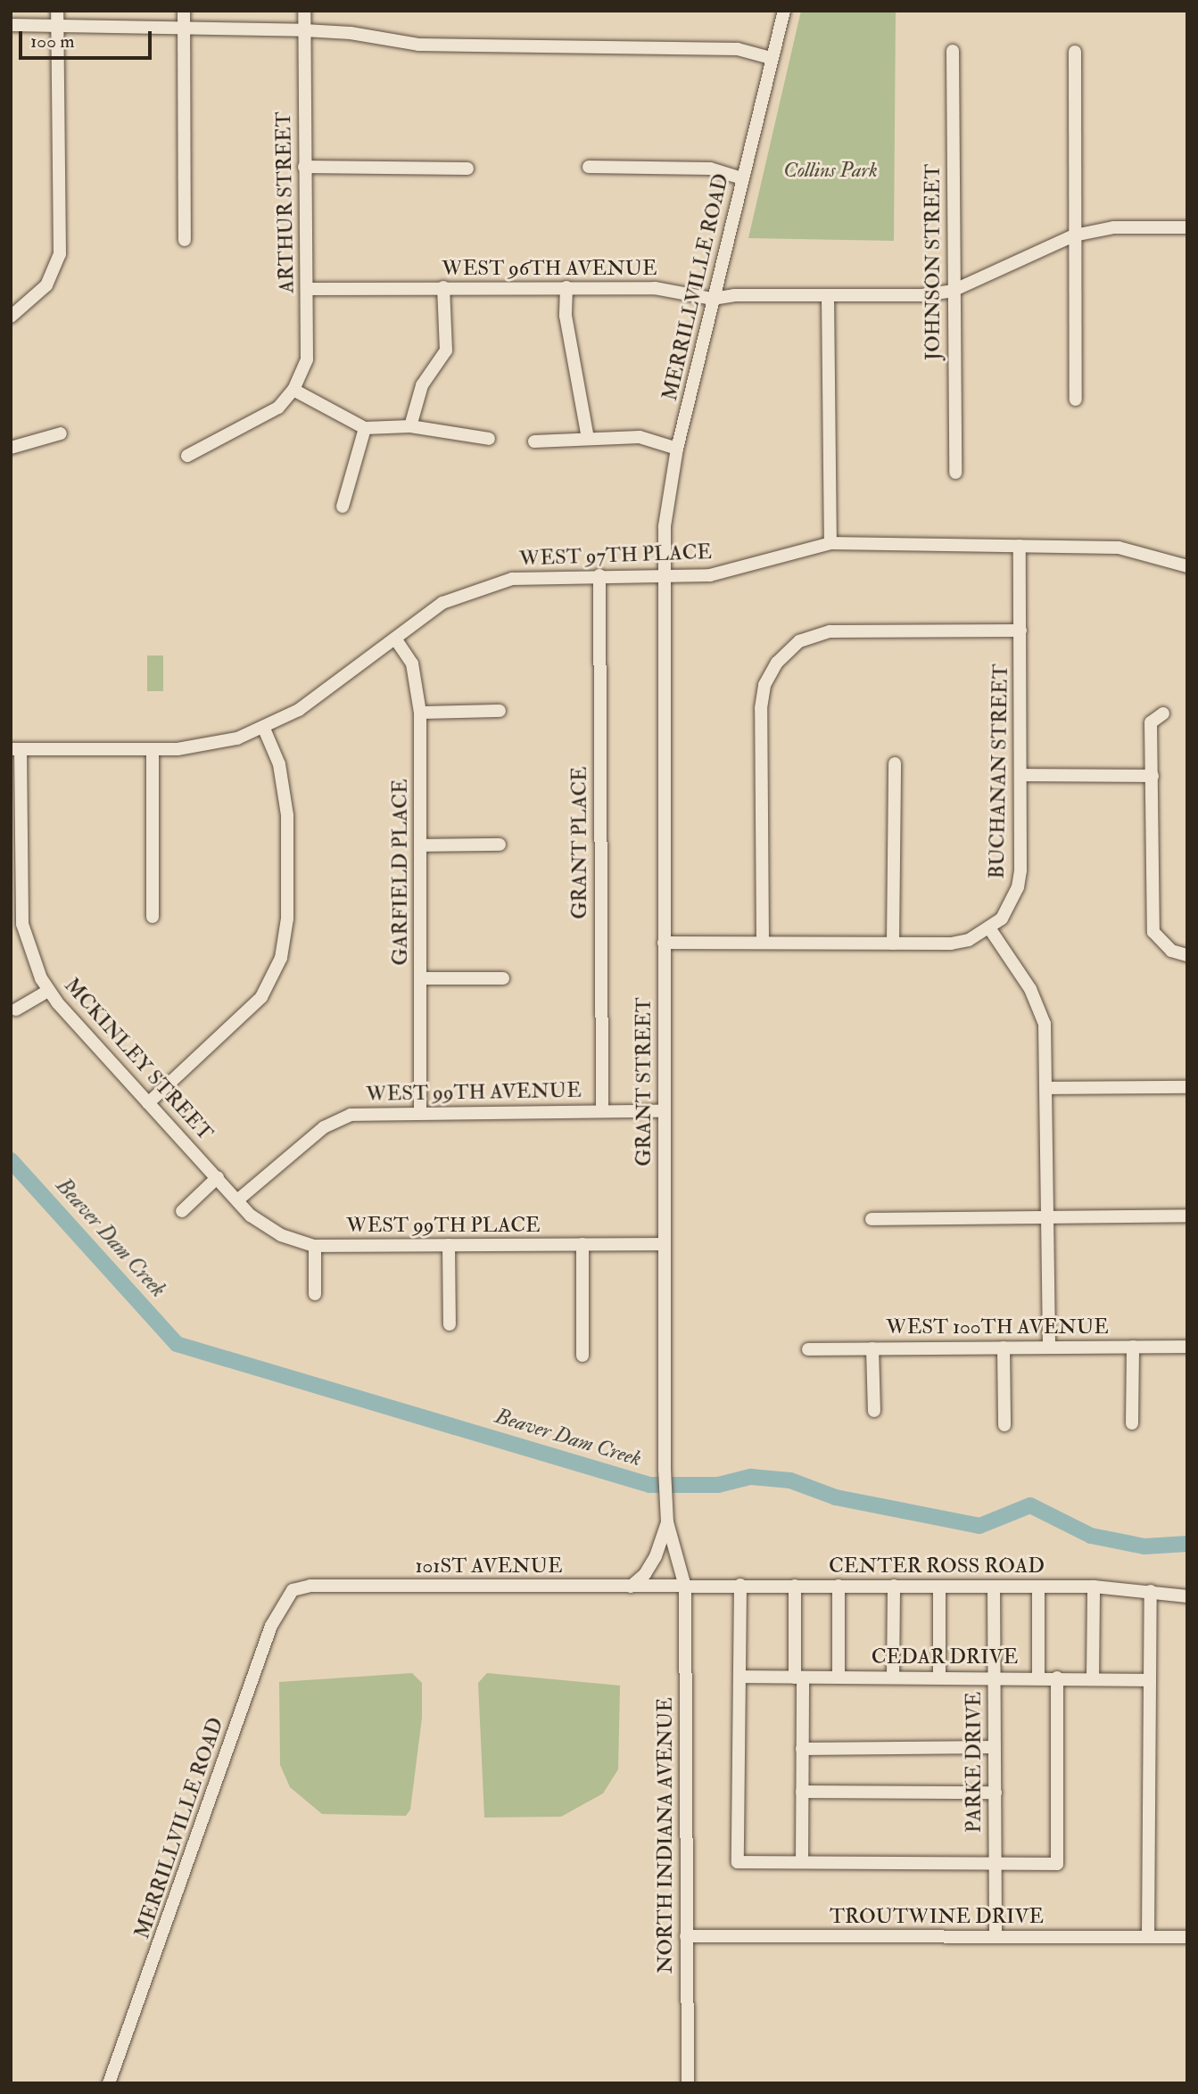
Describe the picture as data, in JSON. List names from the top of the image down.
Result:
{
  "streets": {
    "street": [
      "ARTHUR STREET",
      "JOHNSON STREET",
      "WEST 96TH AVENUE",
      "MERRILLVILLE ROAD",
      "WEST 97TH PLACE",
      "BUCHANAN STREET",
      "GRANT PLACE",
      "GARFIELD PLACE",
      "MCKINLEY STREET",
      "GRANT STREET",
      "WEST 99TH AVENUE",
      "WEST 99TH PLACE",
      "WEST 100TH AVENUE",
      "101ST AVENUE",
      "CENTER ROSS ROAD",
      "CEDAR DRIVE",
      "PARKE DRIVE",
      "NORTH INDIANA AVENUE",
      "TROUTWINE DRIVE"
    ]
  },
  "crossings": [
    ["ARTHUR STREET", "WEST 96TH AVENUE"],
    ["JOHNSON STREET", "WEST 96TH AVENUE"],
    ["WEST 96TH AVENUE", "MERRILLVILLE ROAD"],
    ["MERRILLVILLE ROAD", "WEST 97TH PLACE"],
    ["MERRILLVILLE ROAD", "GRANT STREET"],
    ["MERRILLVILLE ROAD", "101ST AVENUE"],
    ["WEST 97TH PLACE", "BUCHANAN STREET"],
    ["WEST 97TH PLACE", "GRANT PLACE"],
    ["WEST 97TH PLACE", "GARFIELD PLACE"],
    ["WEST 97TH PLACE", "MCKINLEY STREET"],
    ["WEST 97TH PLACE", "GRANT STREET"],
    ["GRANT PLACE", "WEST 99TH AVENUE"],
    ["GARFIELD PLACE", "WEST 99TH AVENUE"],
    ["MCKINLEY STREET", "WEST 99TH AVENUE"],
    ["MCKINLEY STREET", "WEST 99TH PLACE"],
    ["GRANT STREET", "WEST 99TH AVENUE"],
    ["GRANT STREET", "WEST 99TH PLACE"],
    ["GRANT STREET", "101ST AVENUE"],
    ["GRANT STREET", "CENTER ROSS ROAD"],
    ["GRANT STREET", "NORTH INDIANA AVENUE"],
    ["WEST 99TH AVENUE", "WEST 99TH PLACE"],
    ["101ST AVENUE", "CENTER ROSS ROAD"],
    ["101ST AVENUE", "NORTH INDIANA AVENUE"],
    ["CENTER ROSS ROAD", "PARKE DRIVE"],
    ["CENTER ROSS ROAD", "NORTH INDIANA AVENUE"],
    ["CEDAR DRIVE", "PARKE DRIVE"],
    ["PARKE DRIVE", "TROUTWINE DRIVE"],
    ["NORTH INDIANA AVENUE", "TROUTWINE DRIVE"]
  ],
  "water": ["Beaver Dam Creek"],
  "parks": ["Collins Park"],
  "scale_bar": "100 m"
}
